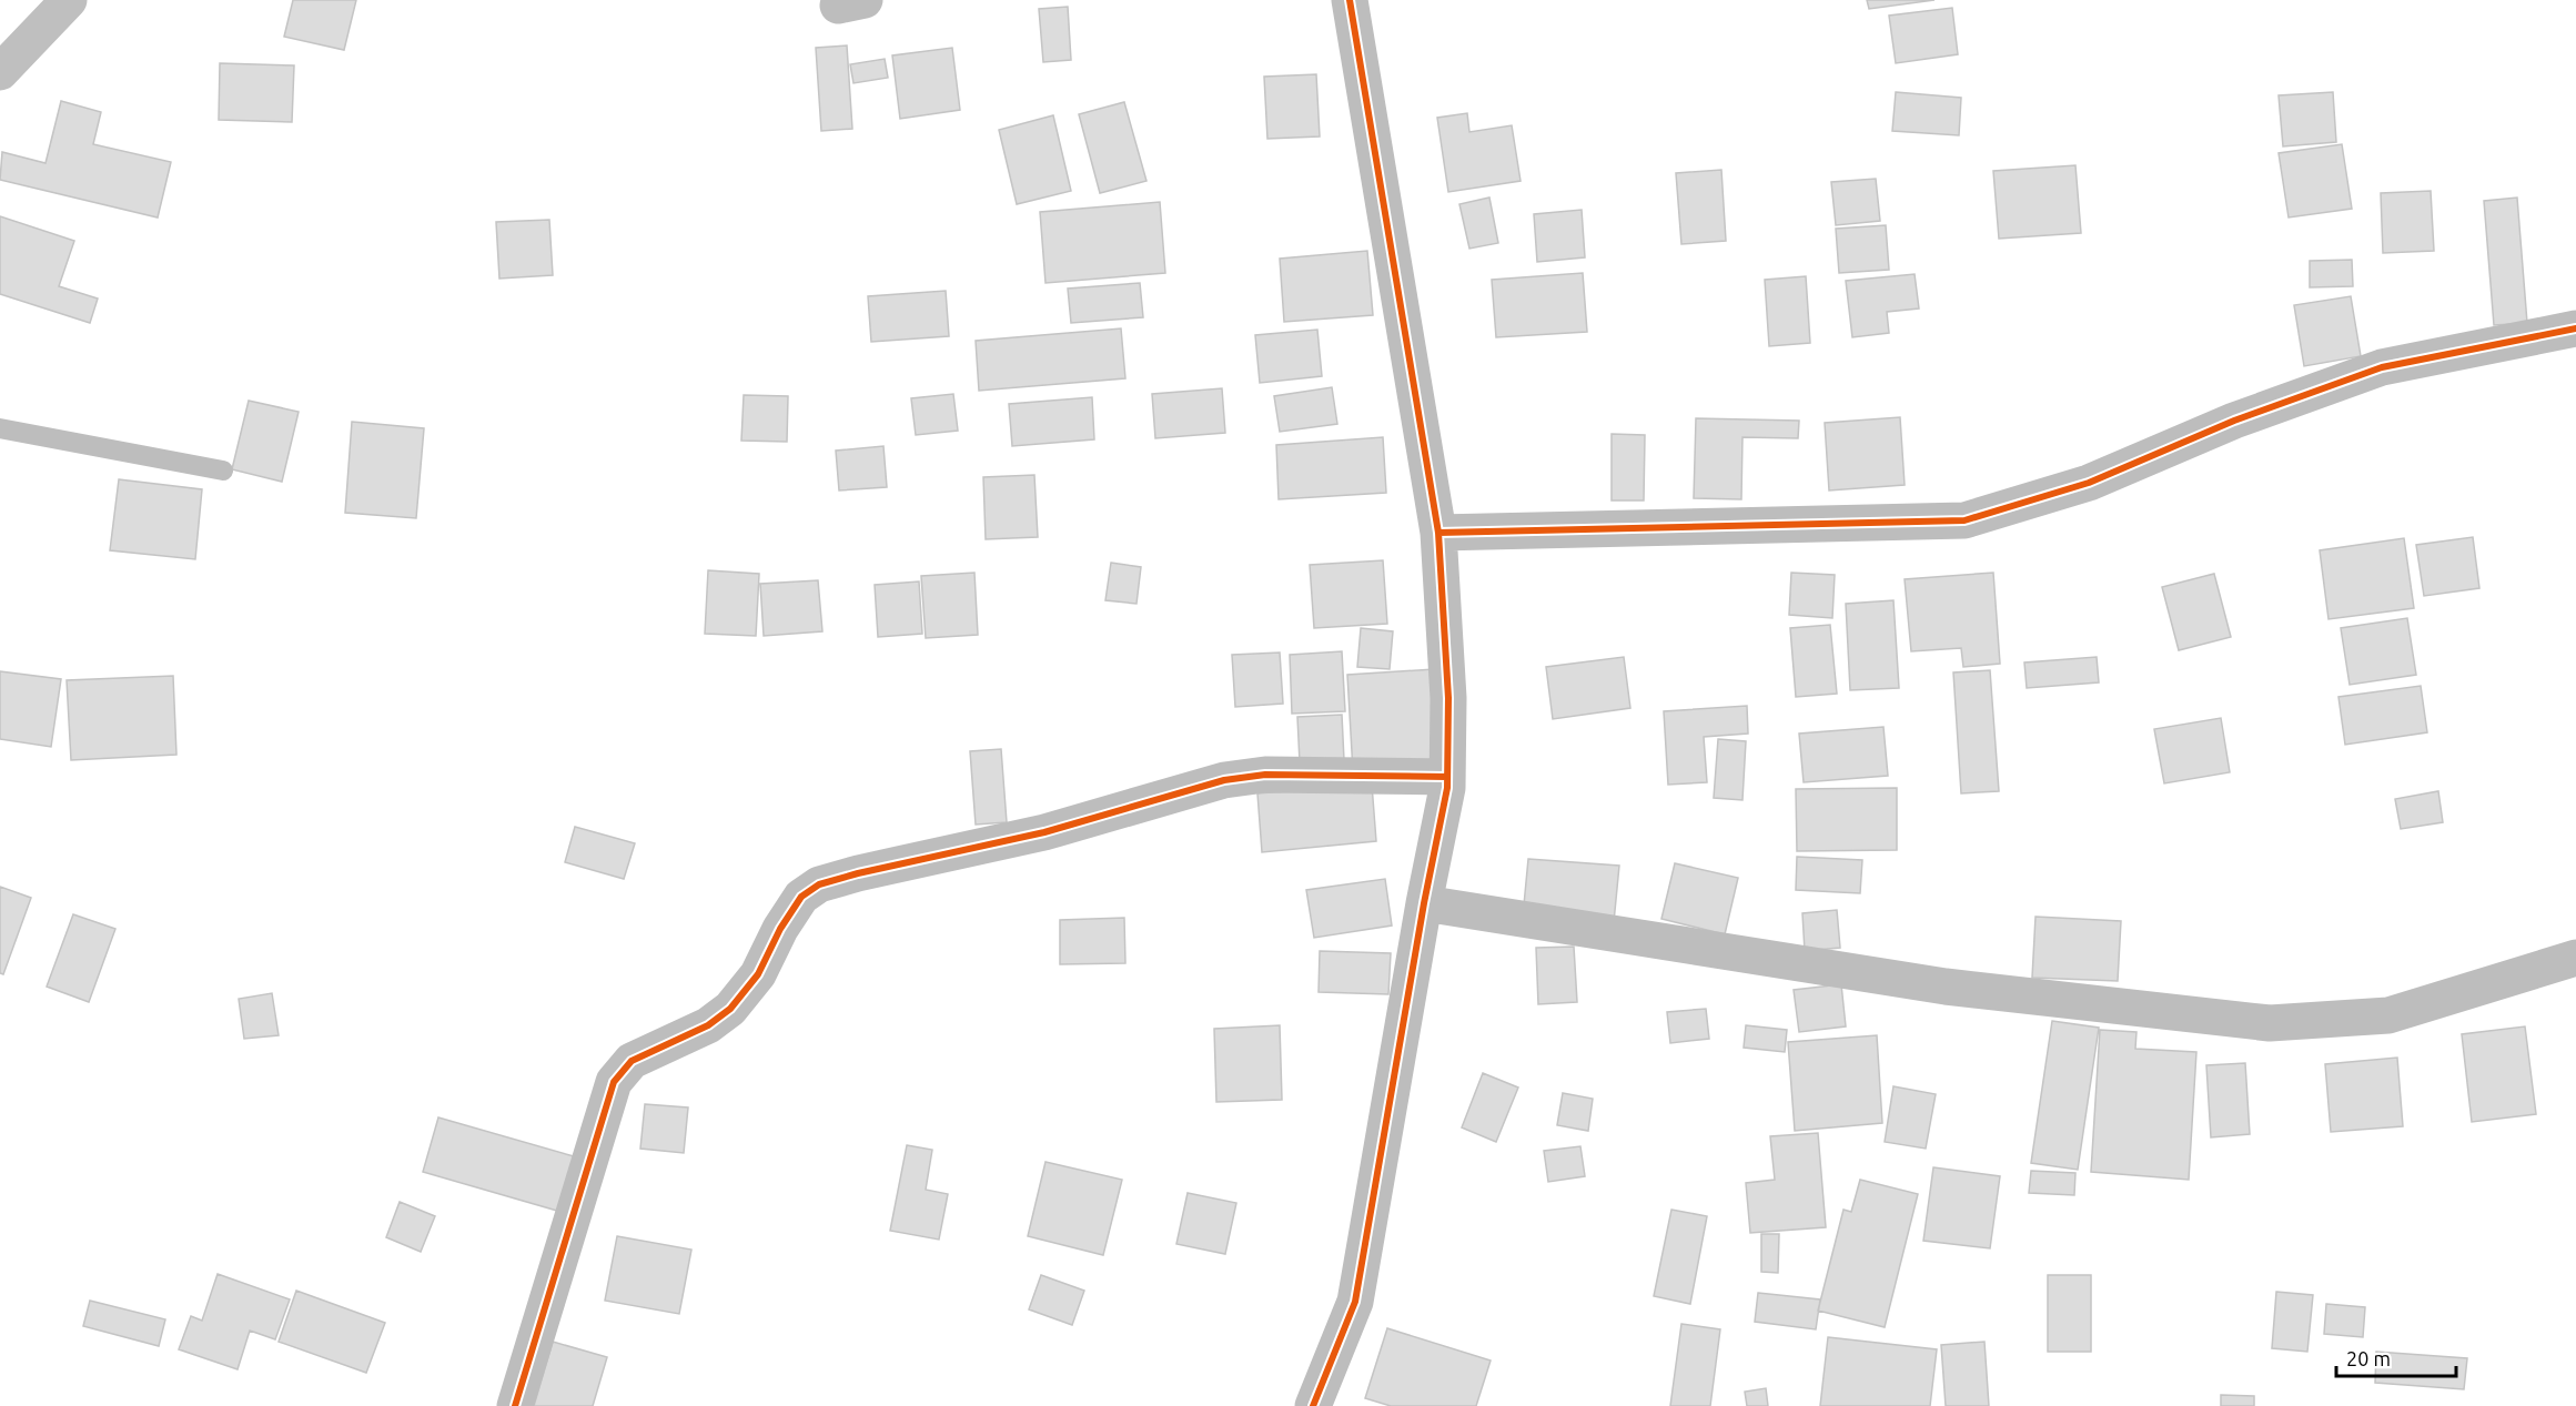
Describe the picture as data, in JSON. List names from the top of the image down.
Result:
{
  "scale_bar": "20 m"
}
